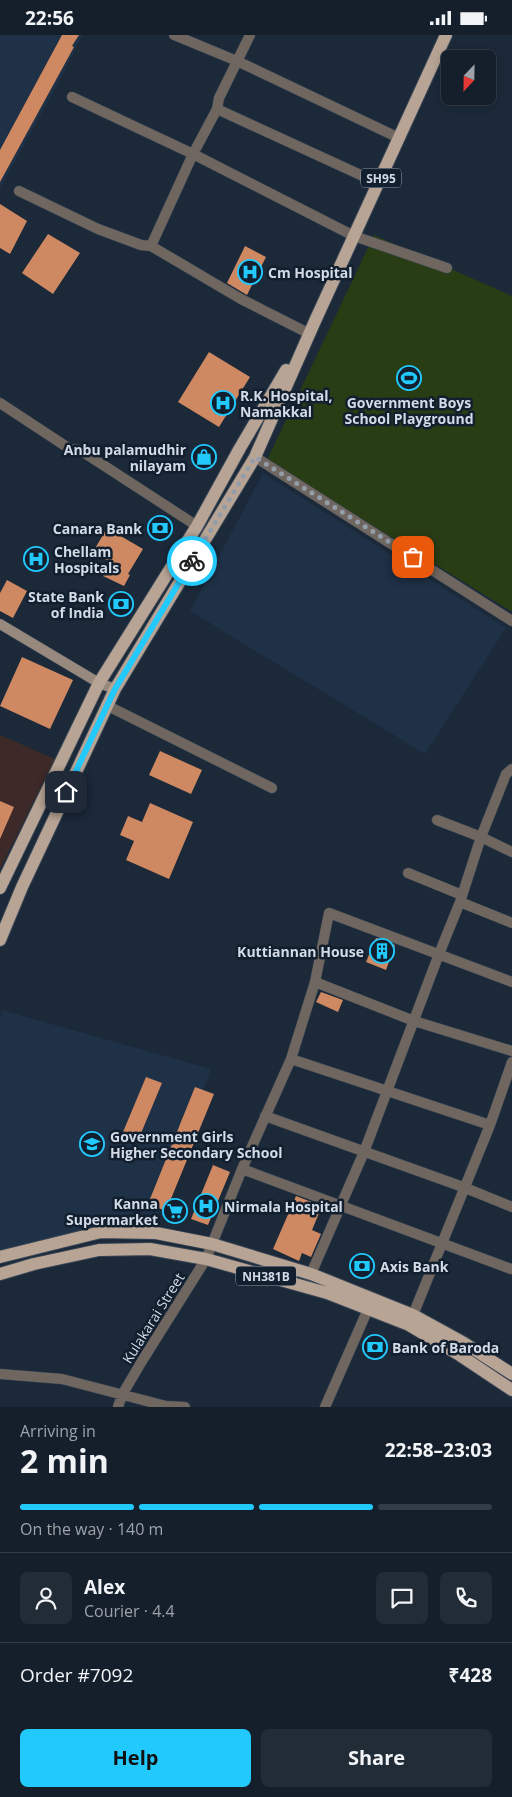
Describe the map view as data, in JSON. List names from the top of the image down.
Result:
{
  "streets": {
    "main road": ["SH95", "NH381B"],
    "street": ["Kulakarai Street"]
  },
  "crossings": [
    ["NH381B", "Kulakarai Street"]
  ],
  "places": {
    "hospital": [
      "Cm Hospital",
      "R.K. Hospital, Namakkal",
      "Chellam Hospitals",
      "Nirmala Hospital"
    ],
    "sports": ["Government Boys School Playground"],
    "shop": ["Anbu palamudhir nilayam"],
    "bank": [
      "Canara Bank",
      "State Bank of India",
      "Axis Bank",
      "Bank of Baroda"
    ],
    "building": ["Kuttiannan House"],
    "school or university": ["Government Girls Higher Secondary School"],
    "supermarket": ["Kanna Supermarket"]
  },
  "north": "bottom",
  "page": {
    "status": "22:56",
    "heading": ["2 min", "Arriving in", "22:58–23:03"],
    "panel": [
      "Alex",
      "Courier · 4.4",
      "Order #7092",
      "₹428"
    ],
    "bar": "On the way · 140 m",
    "buttons": ["Help", "Share"]
  }
}
